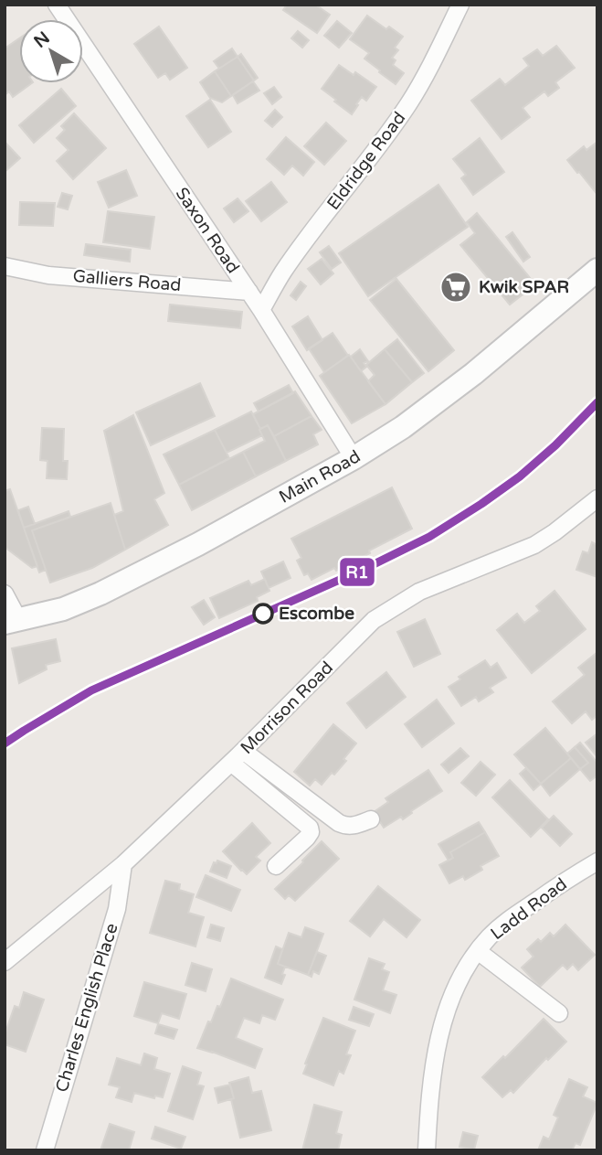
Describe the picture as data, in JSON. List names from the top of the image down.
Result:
{
  "streets": {
    "main road": ["Main Road"],
    "street": [
      "Eldridge Road",
      "Saxon Road",
      "Galliers Road",
      "Morrison Road",
      "Ladd Road",
      "Charles English Place"
    ]
  },
  "crossings": [
    ["Eldridge Road", "Saxon Road"],
    ["Saxon Road", "Galliers Road"],
    ["Saxon Road", "Main Road"],
    ["Morrison Road", "Charles English Place"]
  ],
  "places": {
    "supermarket": ["Kwik SPAR"],
    "other": ["Escombe"]
  },
  "lines": ["transit line R1"],
  "north": "top left"
}
